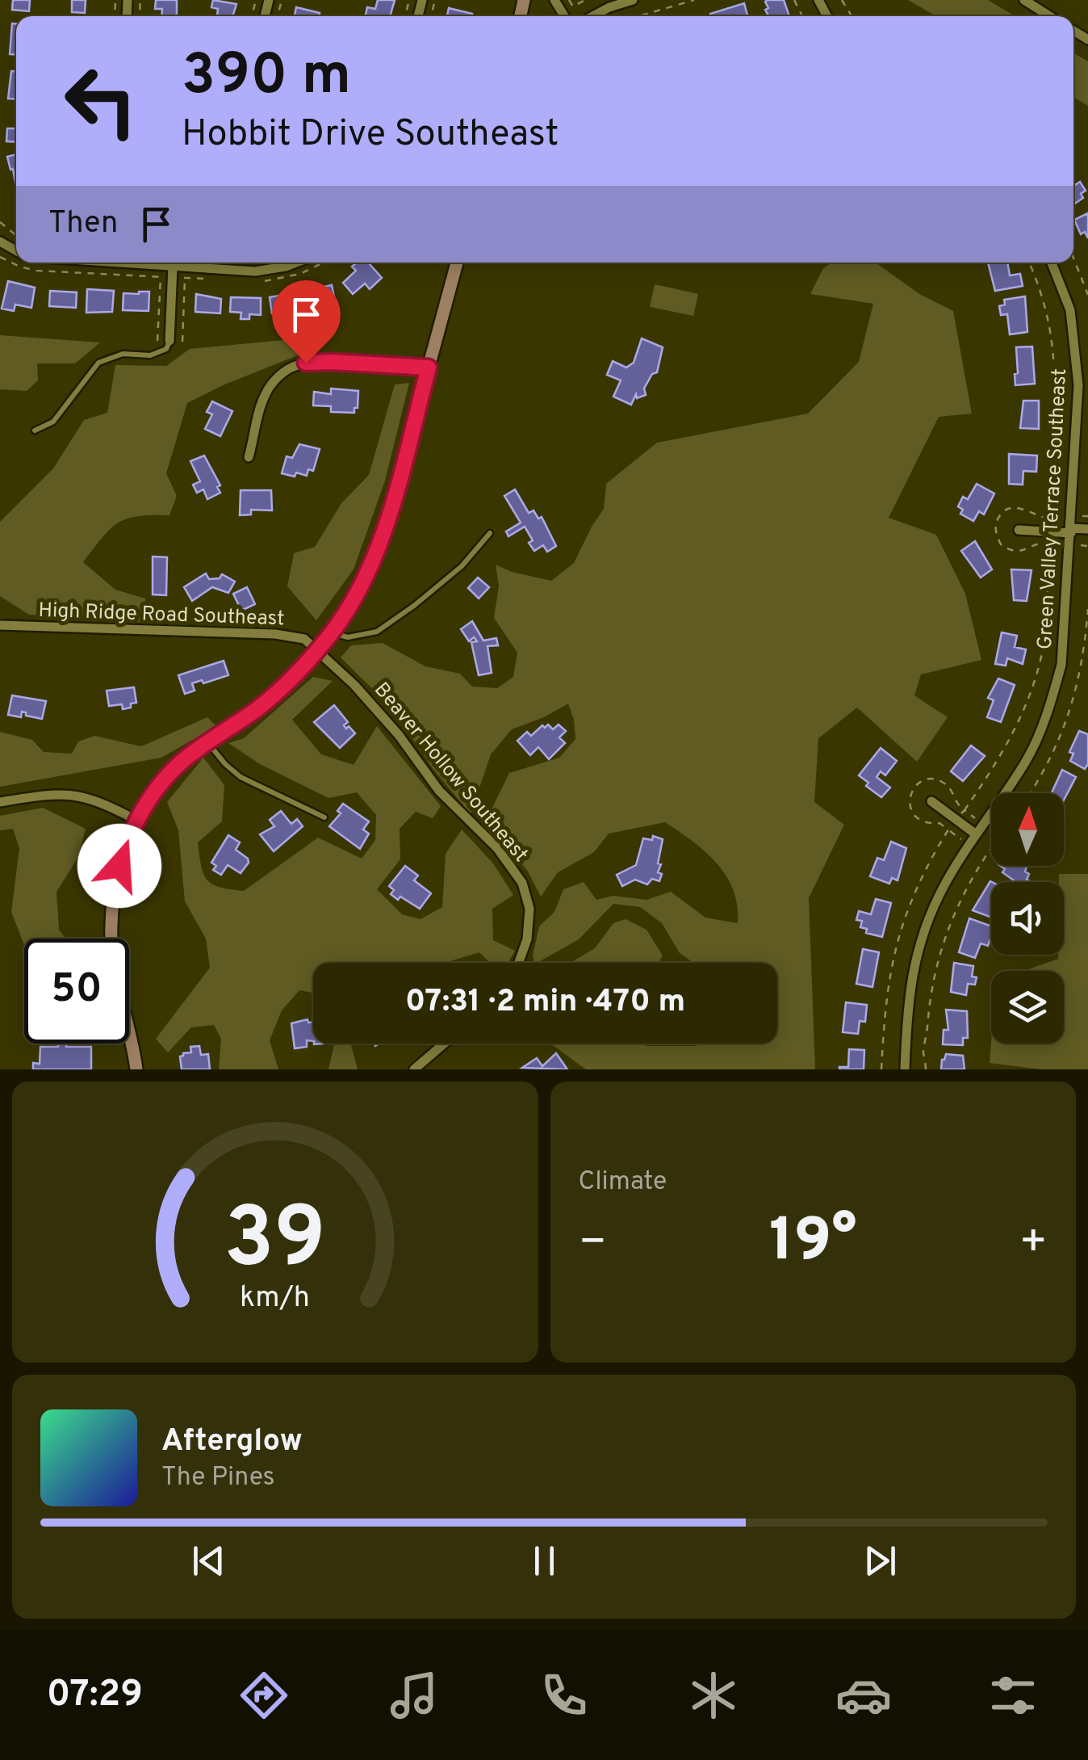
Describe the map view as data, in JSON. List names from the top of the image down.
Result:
{
  "streets": {
    "street": ["Green Valley Terrace Southeast", "High Ridge Road Southeast", "Beaver Hollow Southeast"]
  },
  "crossings": [
    ["High Ridge Road Southeast", "Beaver Hollow Southeast"]
  ],
  "north": "top",
  "page": {
    "turn": ["390 m", "Hobbit Drive Southeast"],
    "then": "Then",
    "limit": "50",
    "trip": "07:31 · 2 min · 470 m",
    "tile": "Climate",
    "heat": ["−", "19°", "+"],
    "song": ["Afterglow", "The Pines"],
    "tabs": "07:29",
    "gauge": ["39", "km/h"]
  }
}
